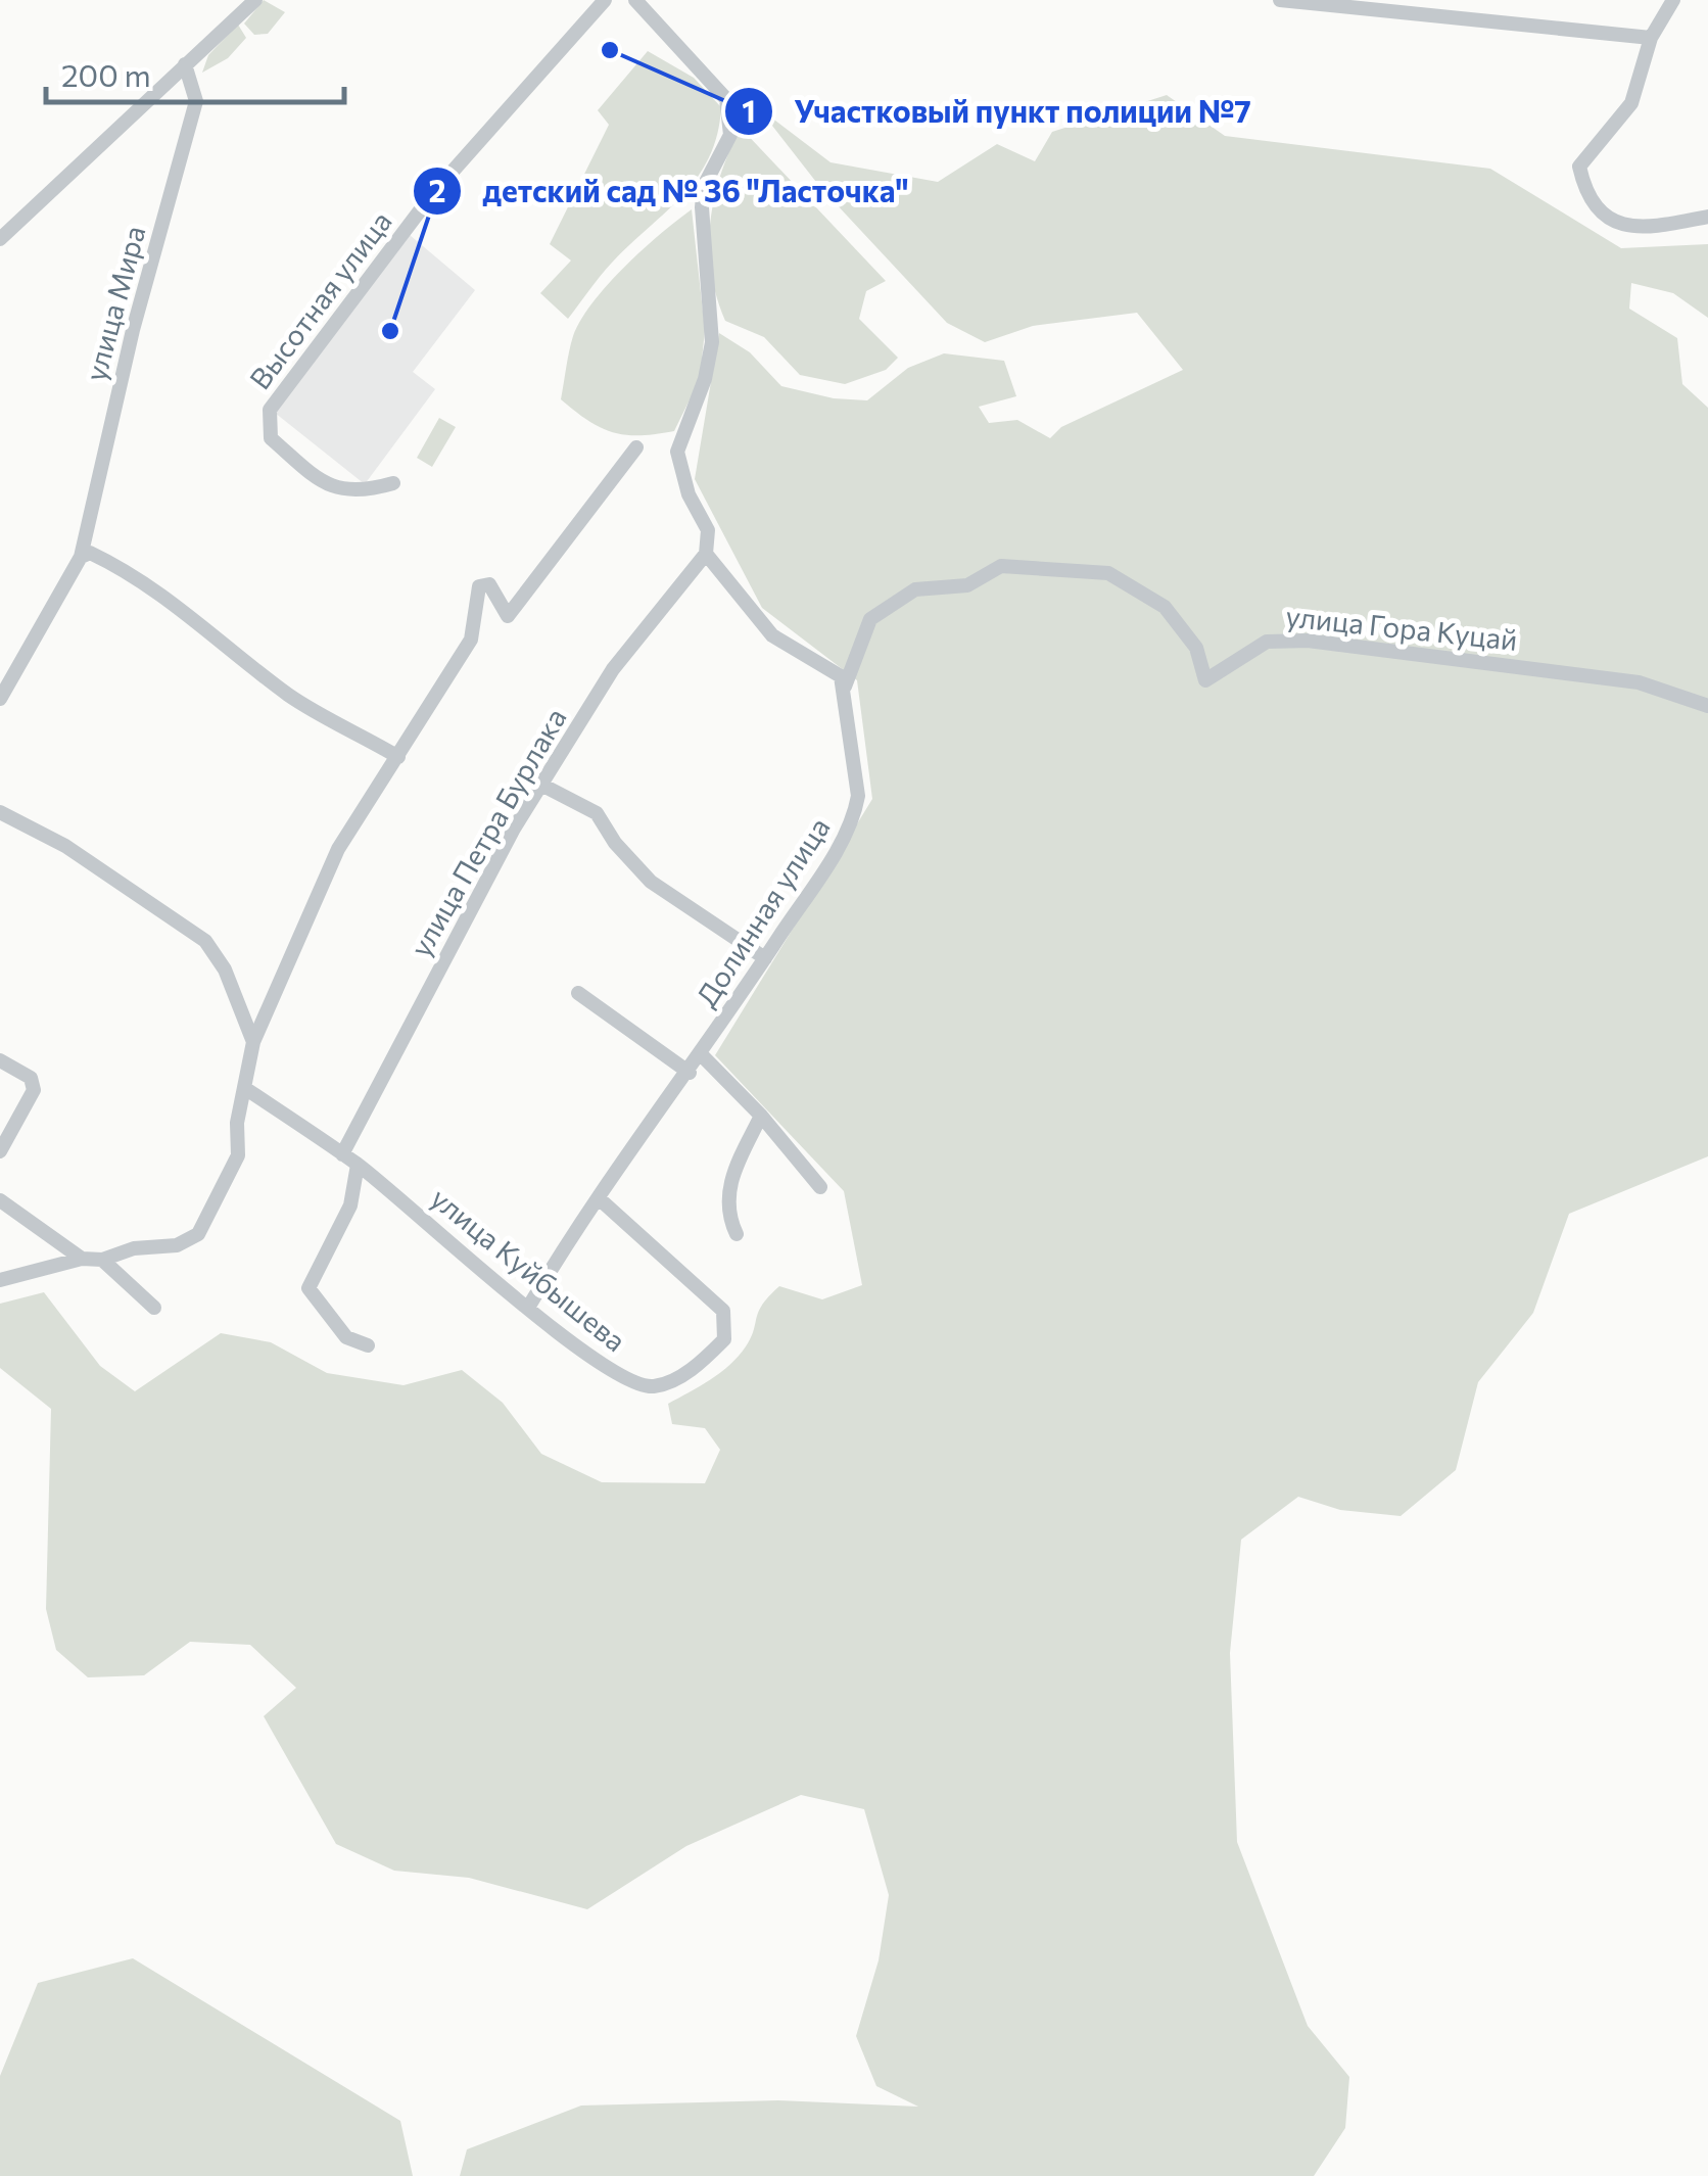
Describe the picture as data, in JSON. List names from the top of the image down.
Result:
{
  "streets": {
    "street": [
      "Высотная улица",
      "улица Мира",
      "улица Гора Куцай",
      "улица Петра Бурлака",
      "Долинная улица",
      "улица Куйбышева"
    ]
  },
  "crossings": [
    ["улица Гора Куцай", "Долинная улица"],
    ["улица Петра Бурлака", "улица Куйбышева"],
    ["Долинная улица", "улица Куйбышева"]
  ],
  "places": ["Участковый пункт полиции №7", "детский сад № 36 \"Ласточка\""],
  "scale_bar": "200 m"
}
